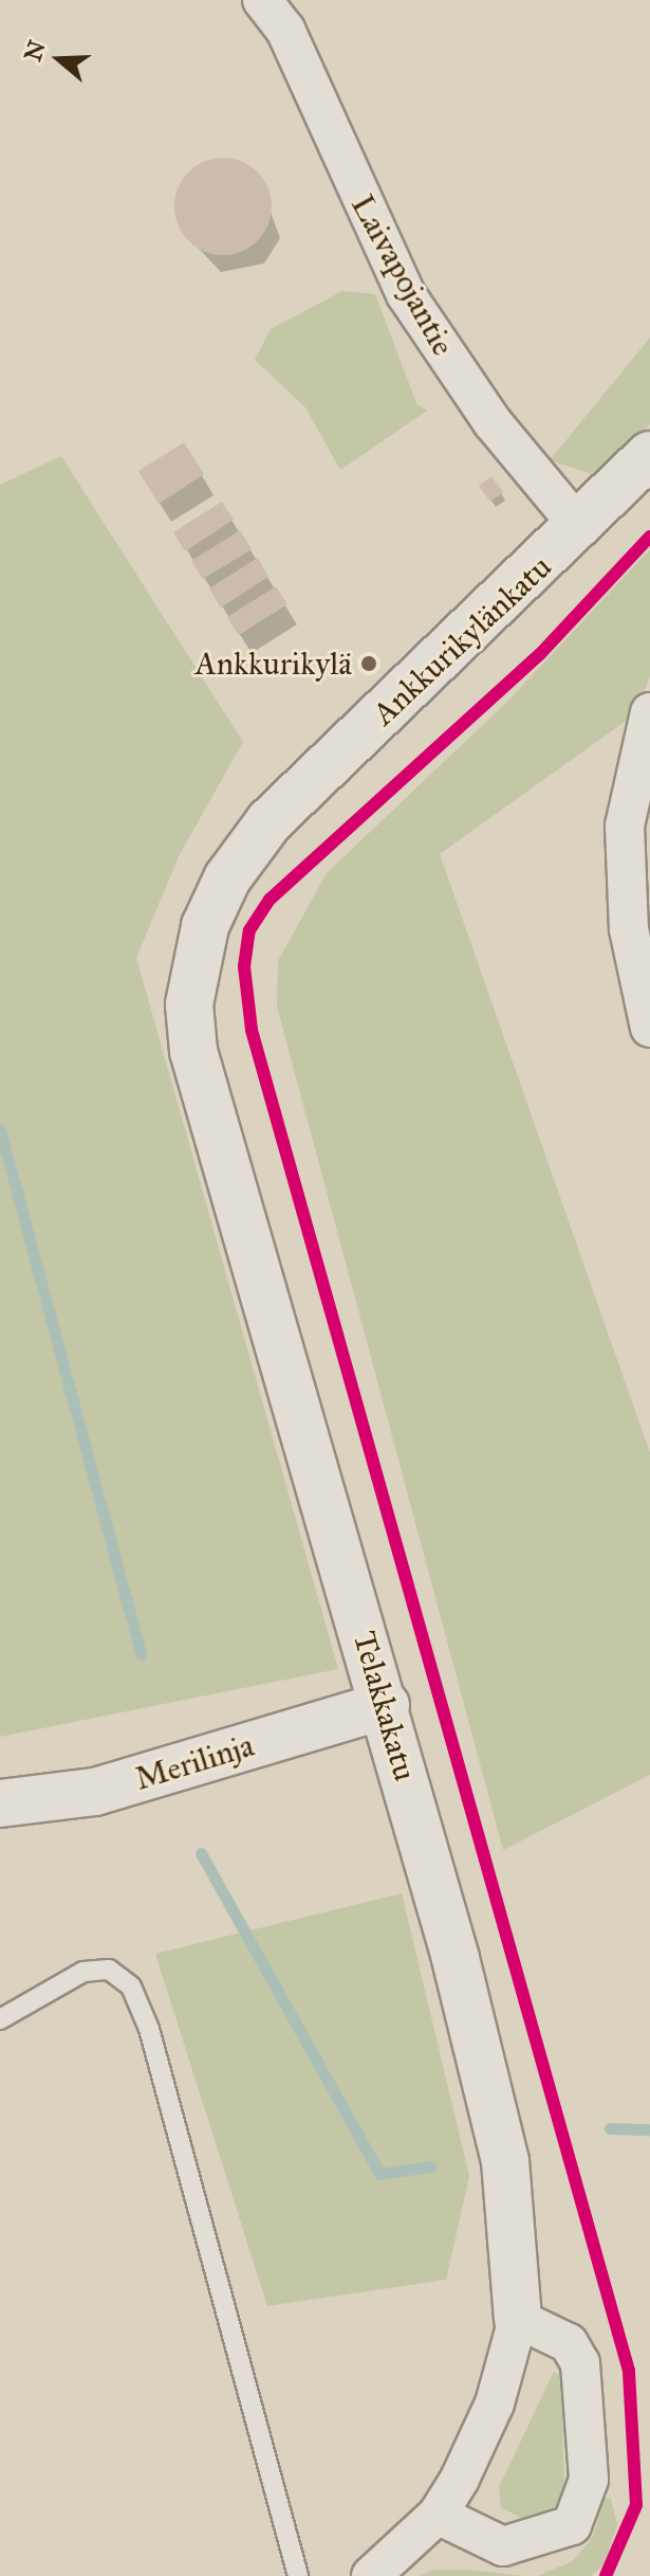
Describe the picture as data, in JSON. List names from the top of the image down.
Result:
{
  "streets": {
    "street": [
      "Laivapojantie",
      "Ankkurikylänkatu",
      "Telakkakatu",
      "Merilinja"
    ]
  },
  "crossings": [
    ["Laivapojantie", "Ankkurikylänkatu"],
    ["Ankkurikylänkatu", "Telakkakatu"],
    ["Telakkakatu", "Merilinja"]
  ],
  "places": ["Ankkurikylä"],
  "north": "left"
}
